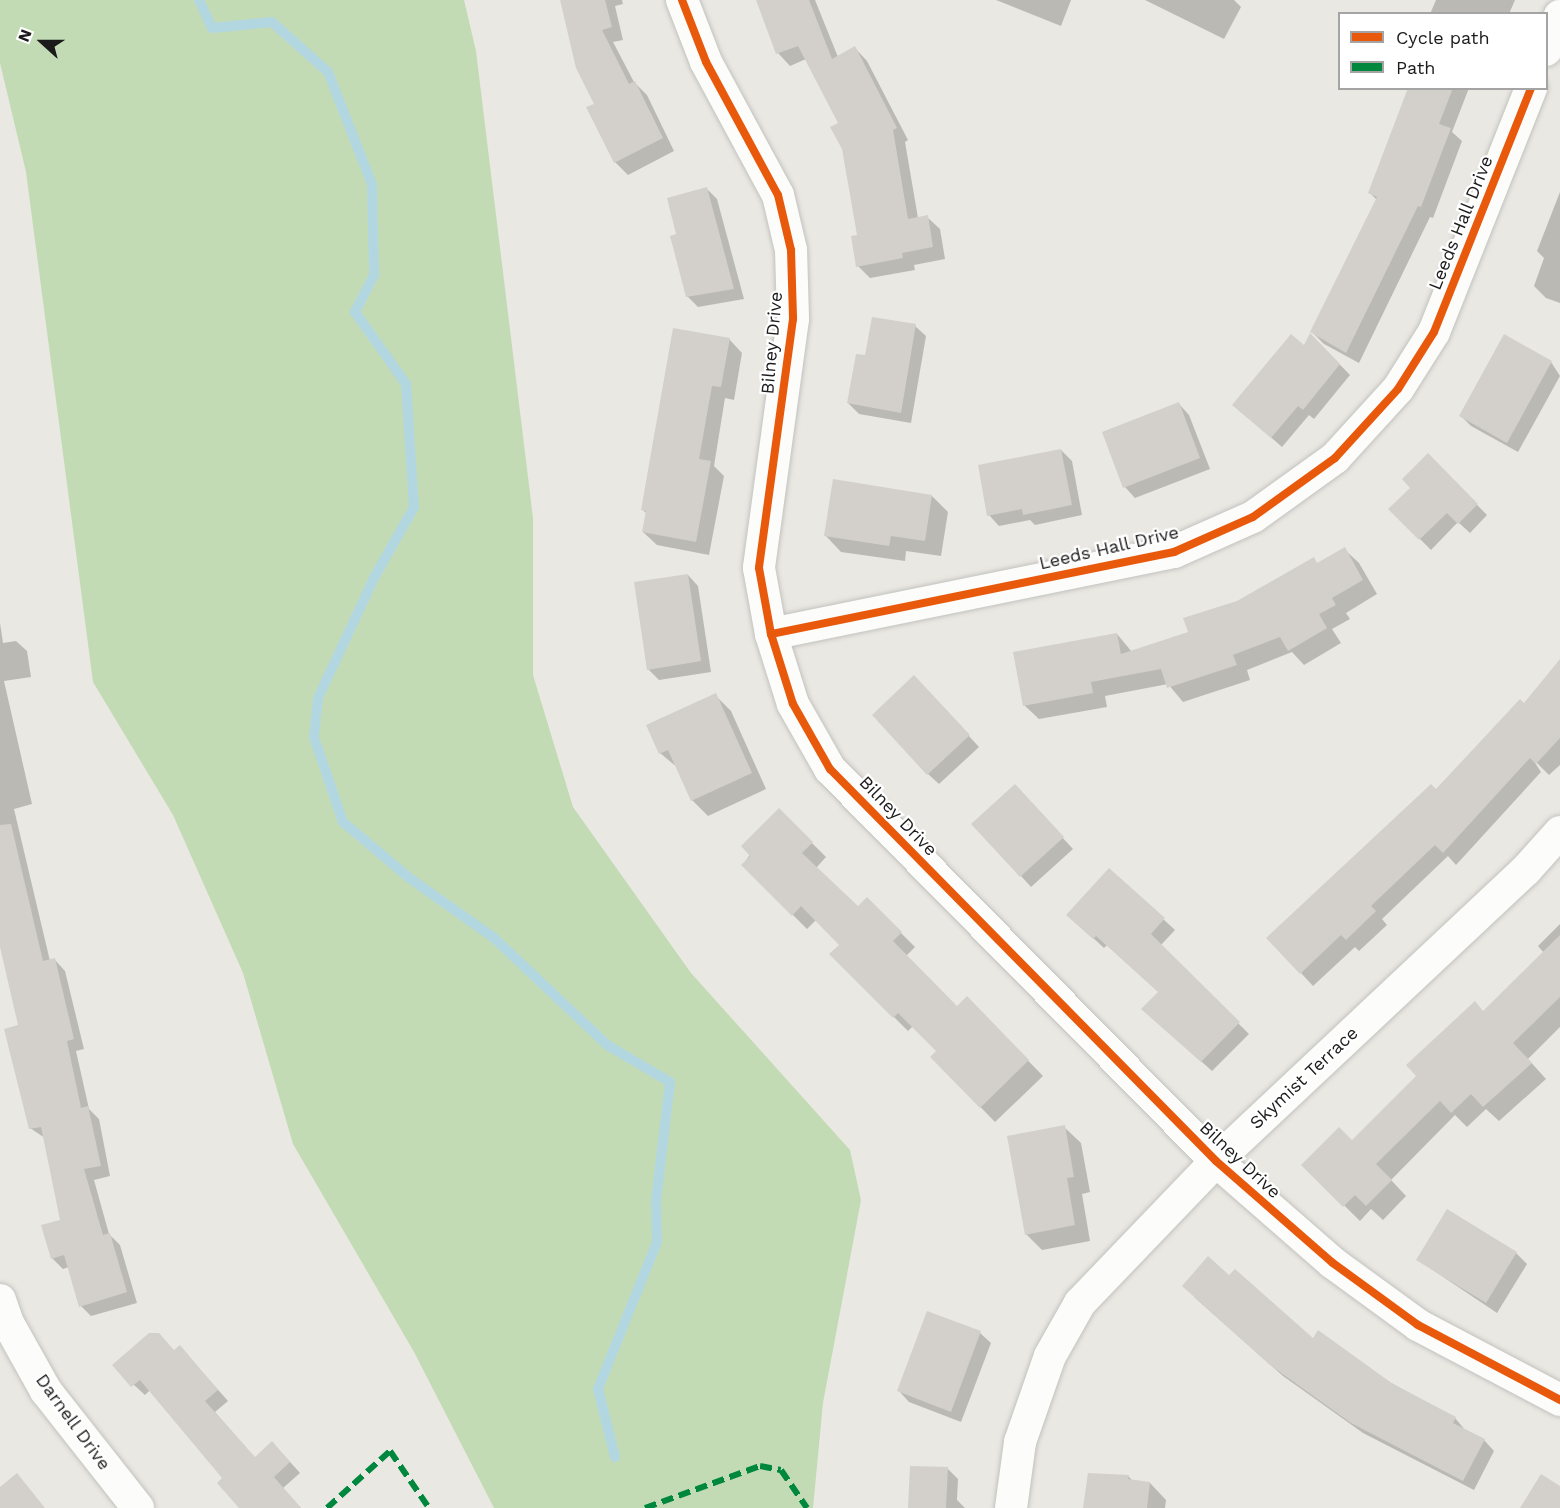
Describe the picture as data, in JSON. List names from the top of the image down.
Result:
{
  "streets": {
    "street": [
      "Leeds Hall Drive",
      "Bilney Drive",
      "Skymist Terrace",
      "Darnell Drive"
    ]
  },
  "crossings": [
    ["Leeds Hall Drive", "Bilney Drive"],
    ["Bilney Drive", "Skymist Terrace"]
  ],
  "legend": ["Cycle path", "Path"],
  "north": "left"
}
